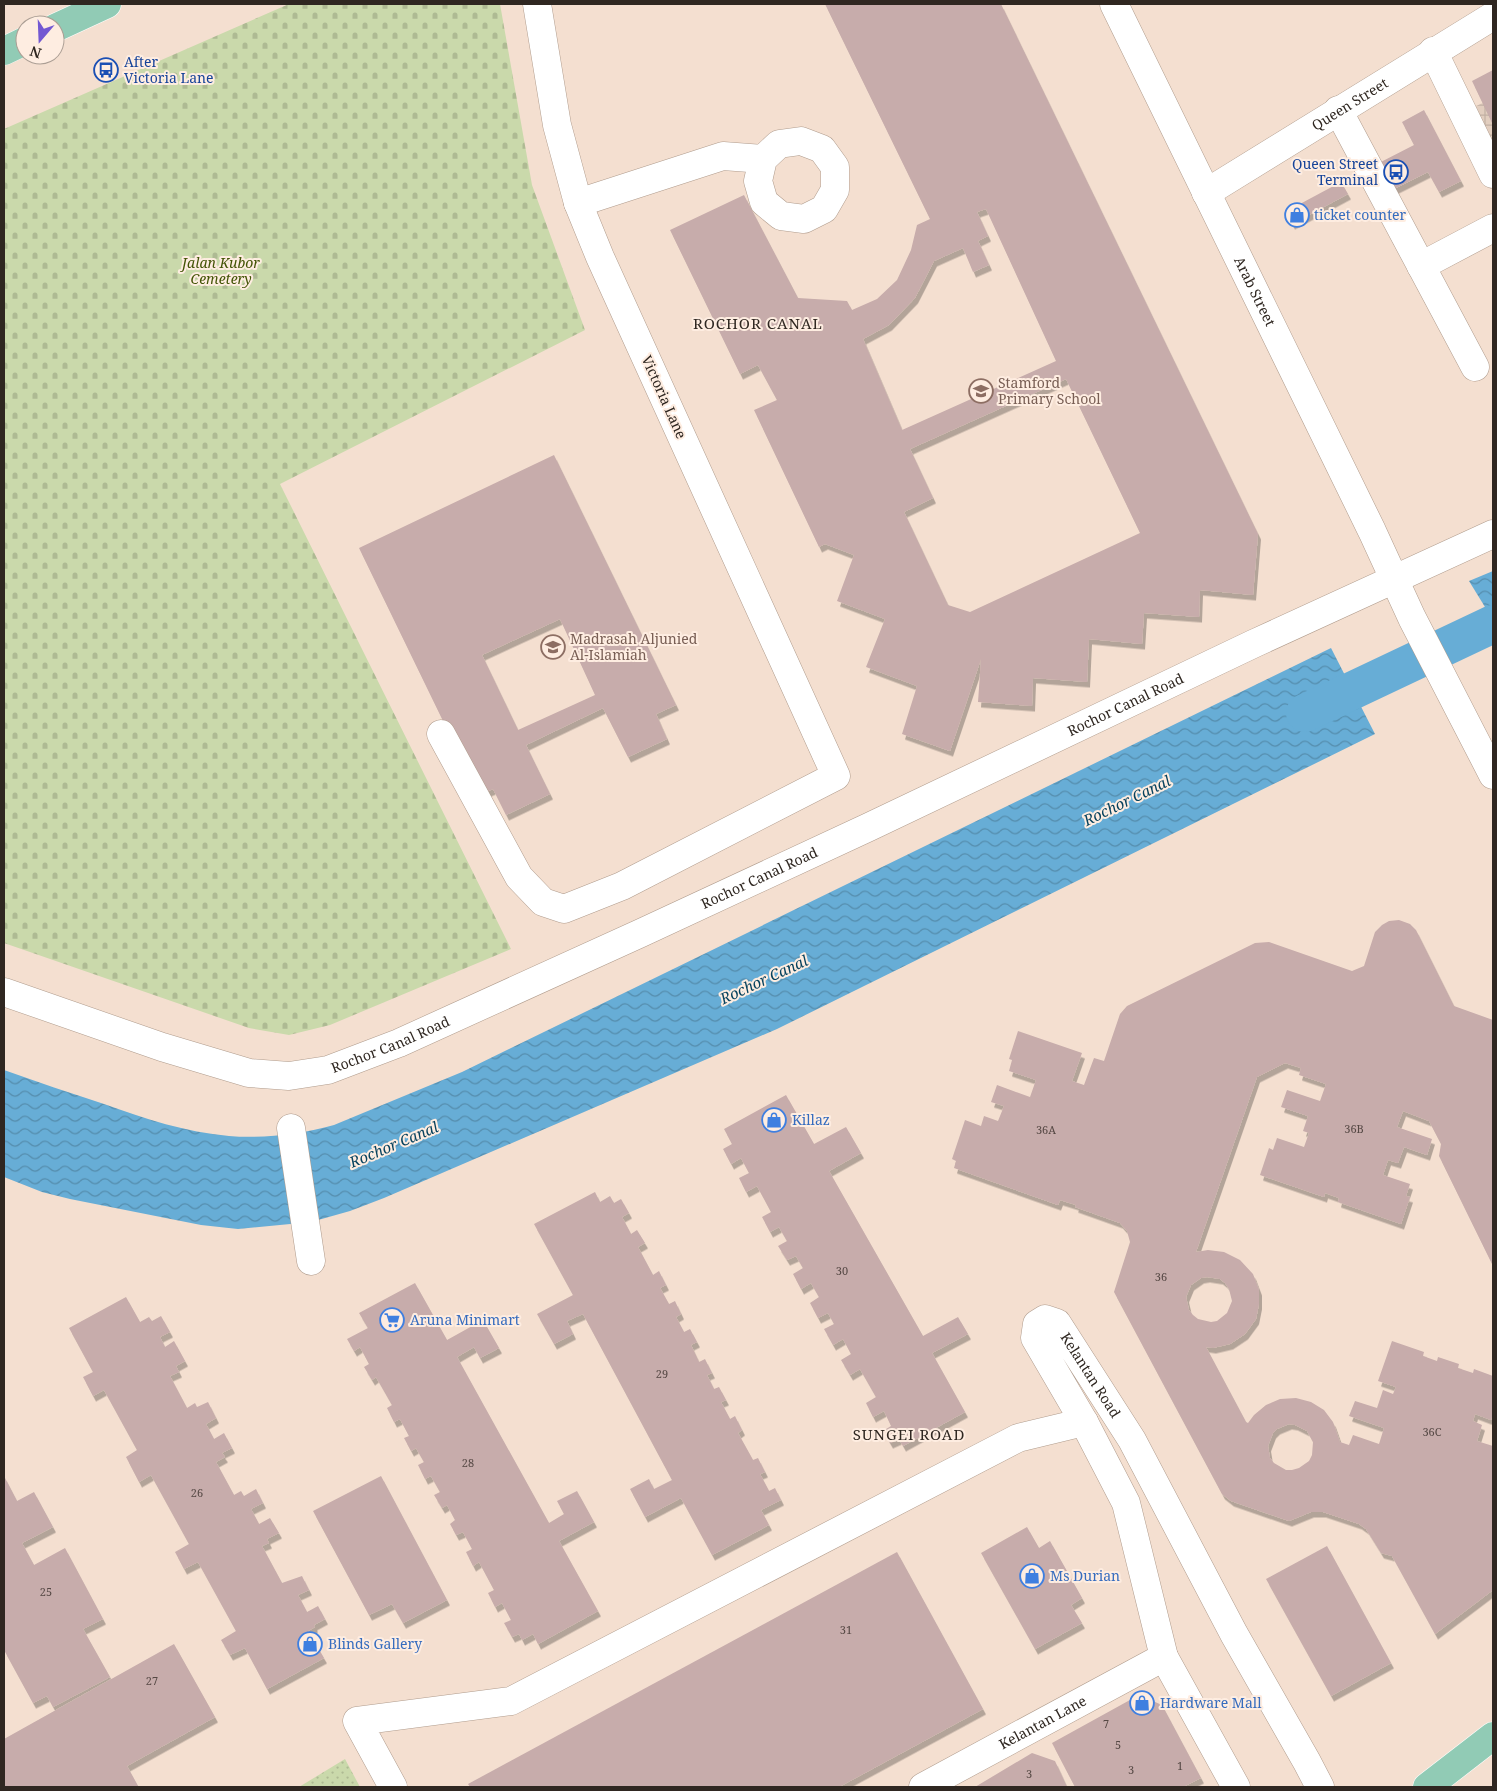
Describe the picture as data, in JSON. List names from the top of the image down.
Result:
{
  "streets": {
    "street": [
      "Queen Street",
      "Arab Street",
      "Victoria Lane",
      "Rochor Canal Road",
      "Kelantan Road",
      "Kelantan Lane"
    ]
  },
  "crossings": [
    ["Queen Street", "Arab Street"],
    ["Arab Street", "Rochor Canal Road"],
    ["Kelantan Road", "Kelantan Lane"]
  ],
  "districts": ["ROCHOR CANAL", "SUNGEI ROAD"],
  "water": ["Rochor Canal"],
  "parks": ["Jalan Kubor Cemetery"],
  "places": {
    "bus stop": ["After Victoria Lane", "Queen Street Terminal"],
    "shop": [
      "ticket counter",
      "Killaz",
      "Ms Durian",
      "Blinds Gallery",
      "Hardware Mall"
    ],
    "school or university": ["Stamford Primary School", "Madrasah Aljunied Al-Islamiah"],
    "supermarket": ["Aruna Minimart"]
  },
  "house_numbers": [
    "36B",
    "36A",
    "30",
    "36",
    "29",
    "36C",
    "28",
    "26",
    "25",
    "31",
    "27",
    "7",
    "5",
    "1",
    "3",
    "3"
  ],
  "north": "bottom"
}
